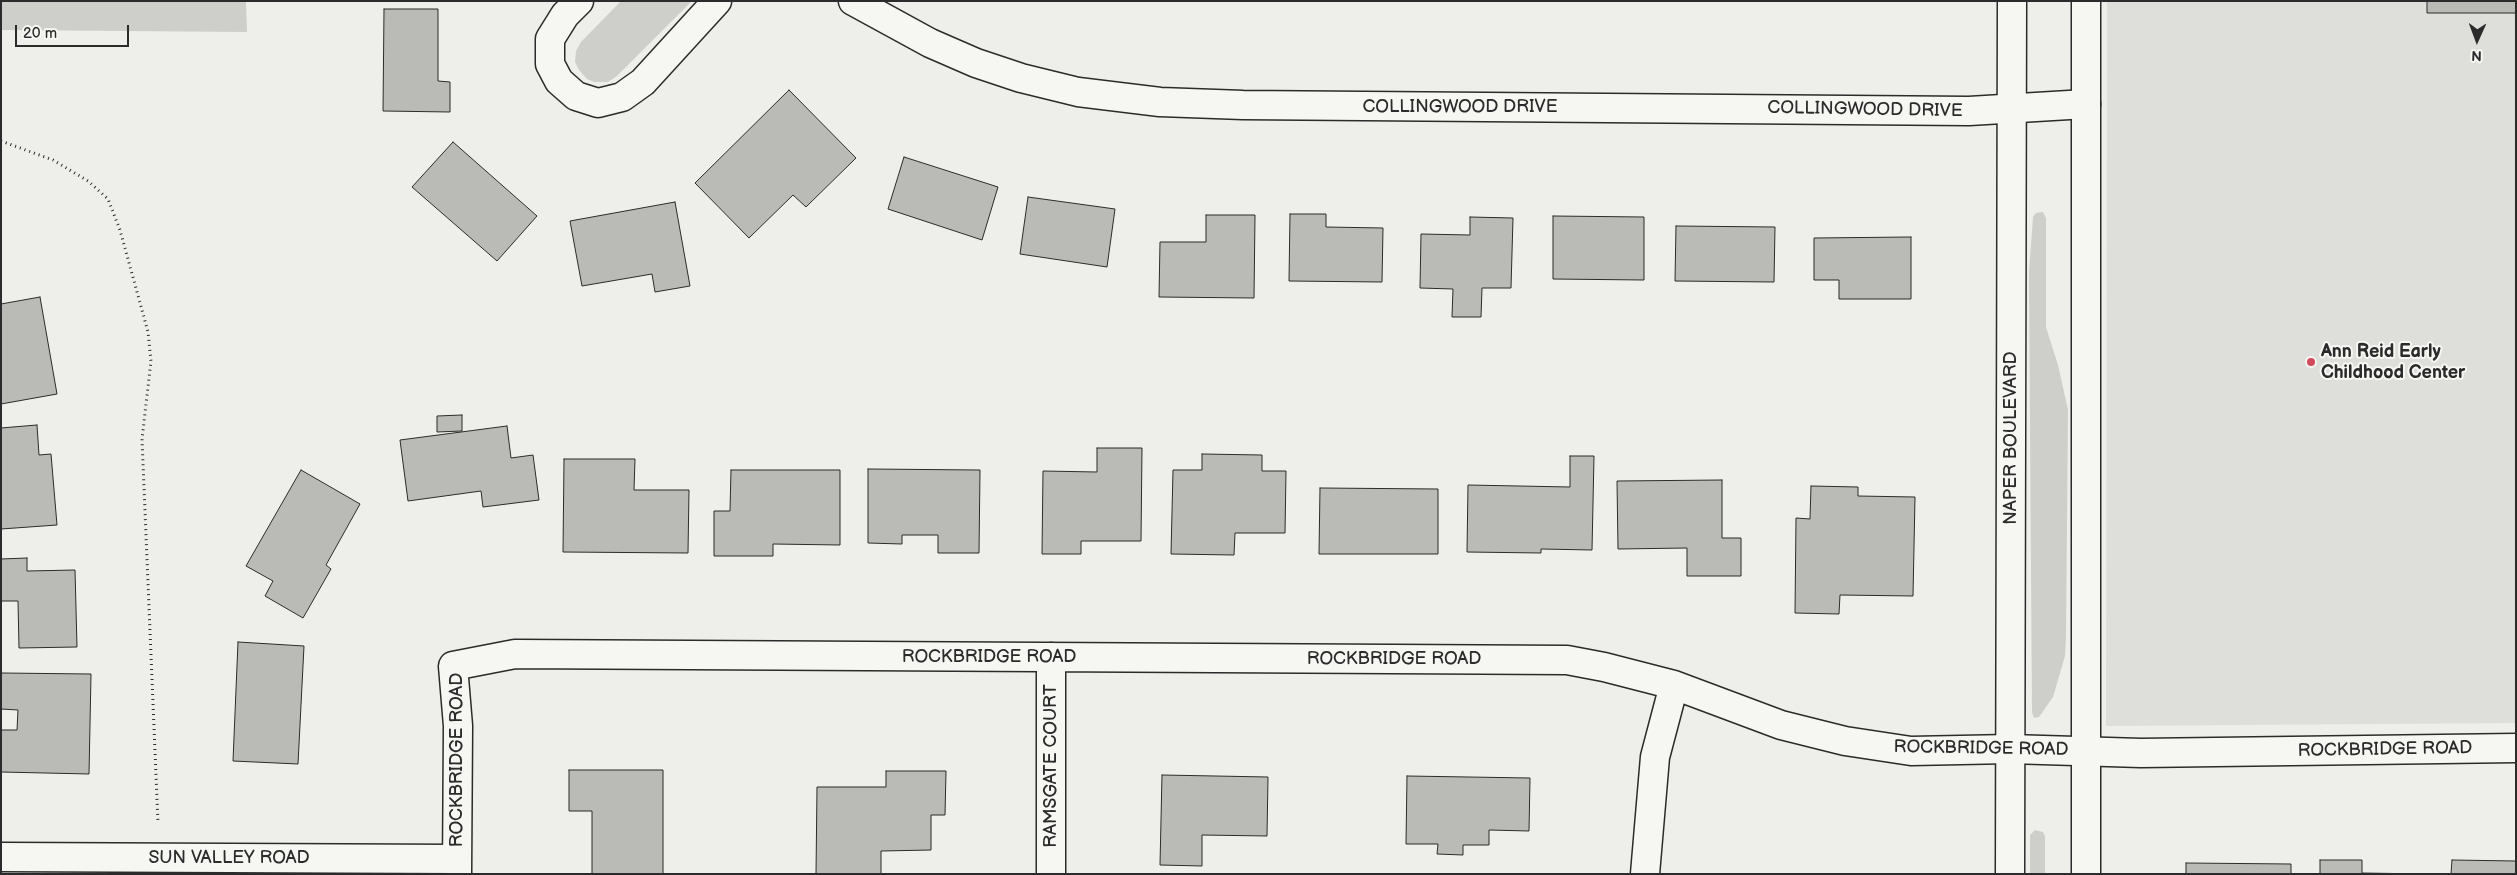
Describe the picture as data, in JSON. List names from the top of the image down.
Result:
{
  "streets": {
    "street": [
      "COLLINGWOOD DRIVE",
      "NAPER BOULEVARD",
      "ROCKBRIDGE ROAD",
      "RAMSGATE COURT",
      "SUN VALLEY ROAD"
    ]
  },
  "crossings": [
    ["COLLINGWOOD DRIVE", "NAPER BOULEVARD"],
    ["NAPER BOULEVARD", "ROCKBRIDGE ROAD"],
    ["ROCKBRIDGE ROAD", "RAMSGATE COURT"],
    ["ROCKBRIDGE ROAD", "SUN VALLEY ROAD"]
  ],
  "places": ["Ann Reid Early Childhood Center"],
  "scale_bar": "20 m",
  "north": "bottom"
}
